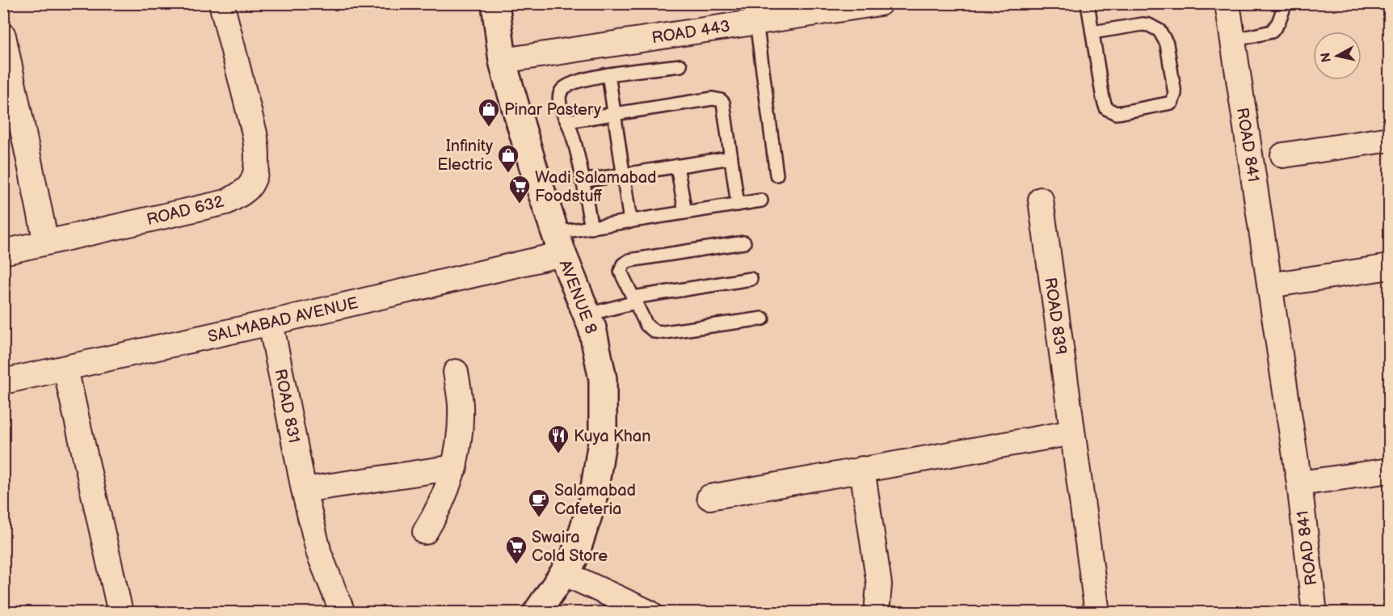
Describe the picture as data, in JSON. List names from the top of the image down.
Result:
{
  "streets": {
    "street": [
      "ROAD 443",
      "ROAD 841",
      "ROAD 632",
      "AVENUE 8",
      "ROAD 839",
      "SALMABAD AVENUE",
      "ROAD 831"
    ]
  },
  "crossings": [
    ["ROAD 443", "AVENUE 8"],
    ["AVENUE 8", "SALMABAD AVENUE"],
    ["SALMABAD AVENUE", "ROAD 831"]
  ],
  "places": {
    "shop": ["Pinar Pastery", "Infinity Electric"],
    "supermarket": ["Wadi Salamabad Foodstuff", "Swaira Cold Store"],
    "restaurant": ["Kuya Khan"],
    "cafe": ["Salamabad Cafeteria"]
  },
  "north": "left"
}
